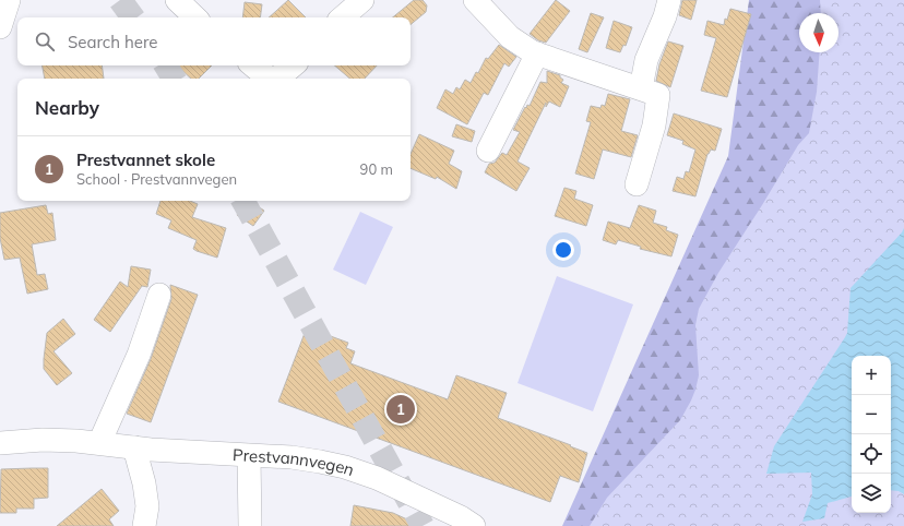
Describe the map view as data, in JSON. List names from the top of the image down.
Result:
{
  "streets": {
    "street": ["Prestvannvegen"]
  },
  "north": "bottom",
  "page": {
    "search": "Search here",
    "heading": "Nearby",
    "list": [
      {
        "mark": "1",
        "name": "Prestvannet skole",
        "note": "School · Prestvannvegen",
        "value": "90 m"
      }
    ],
    "map_buttons": ["+", "−"],
    "pins": "1"
  }
}
